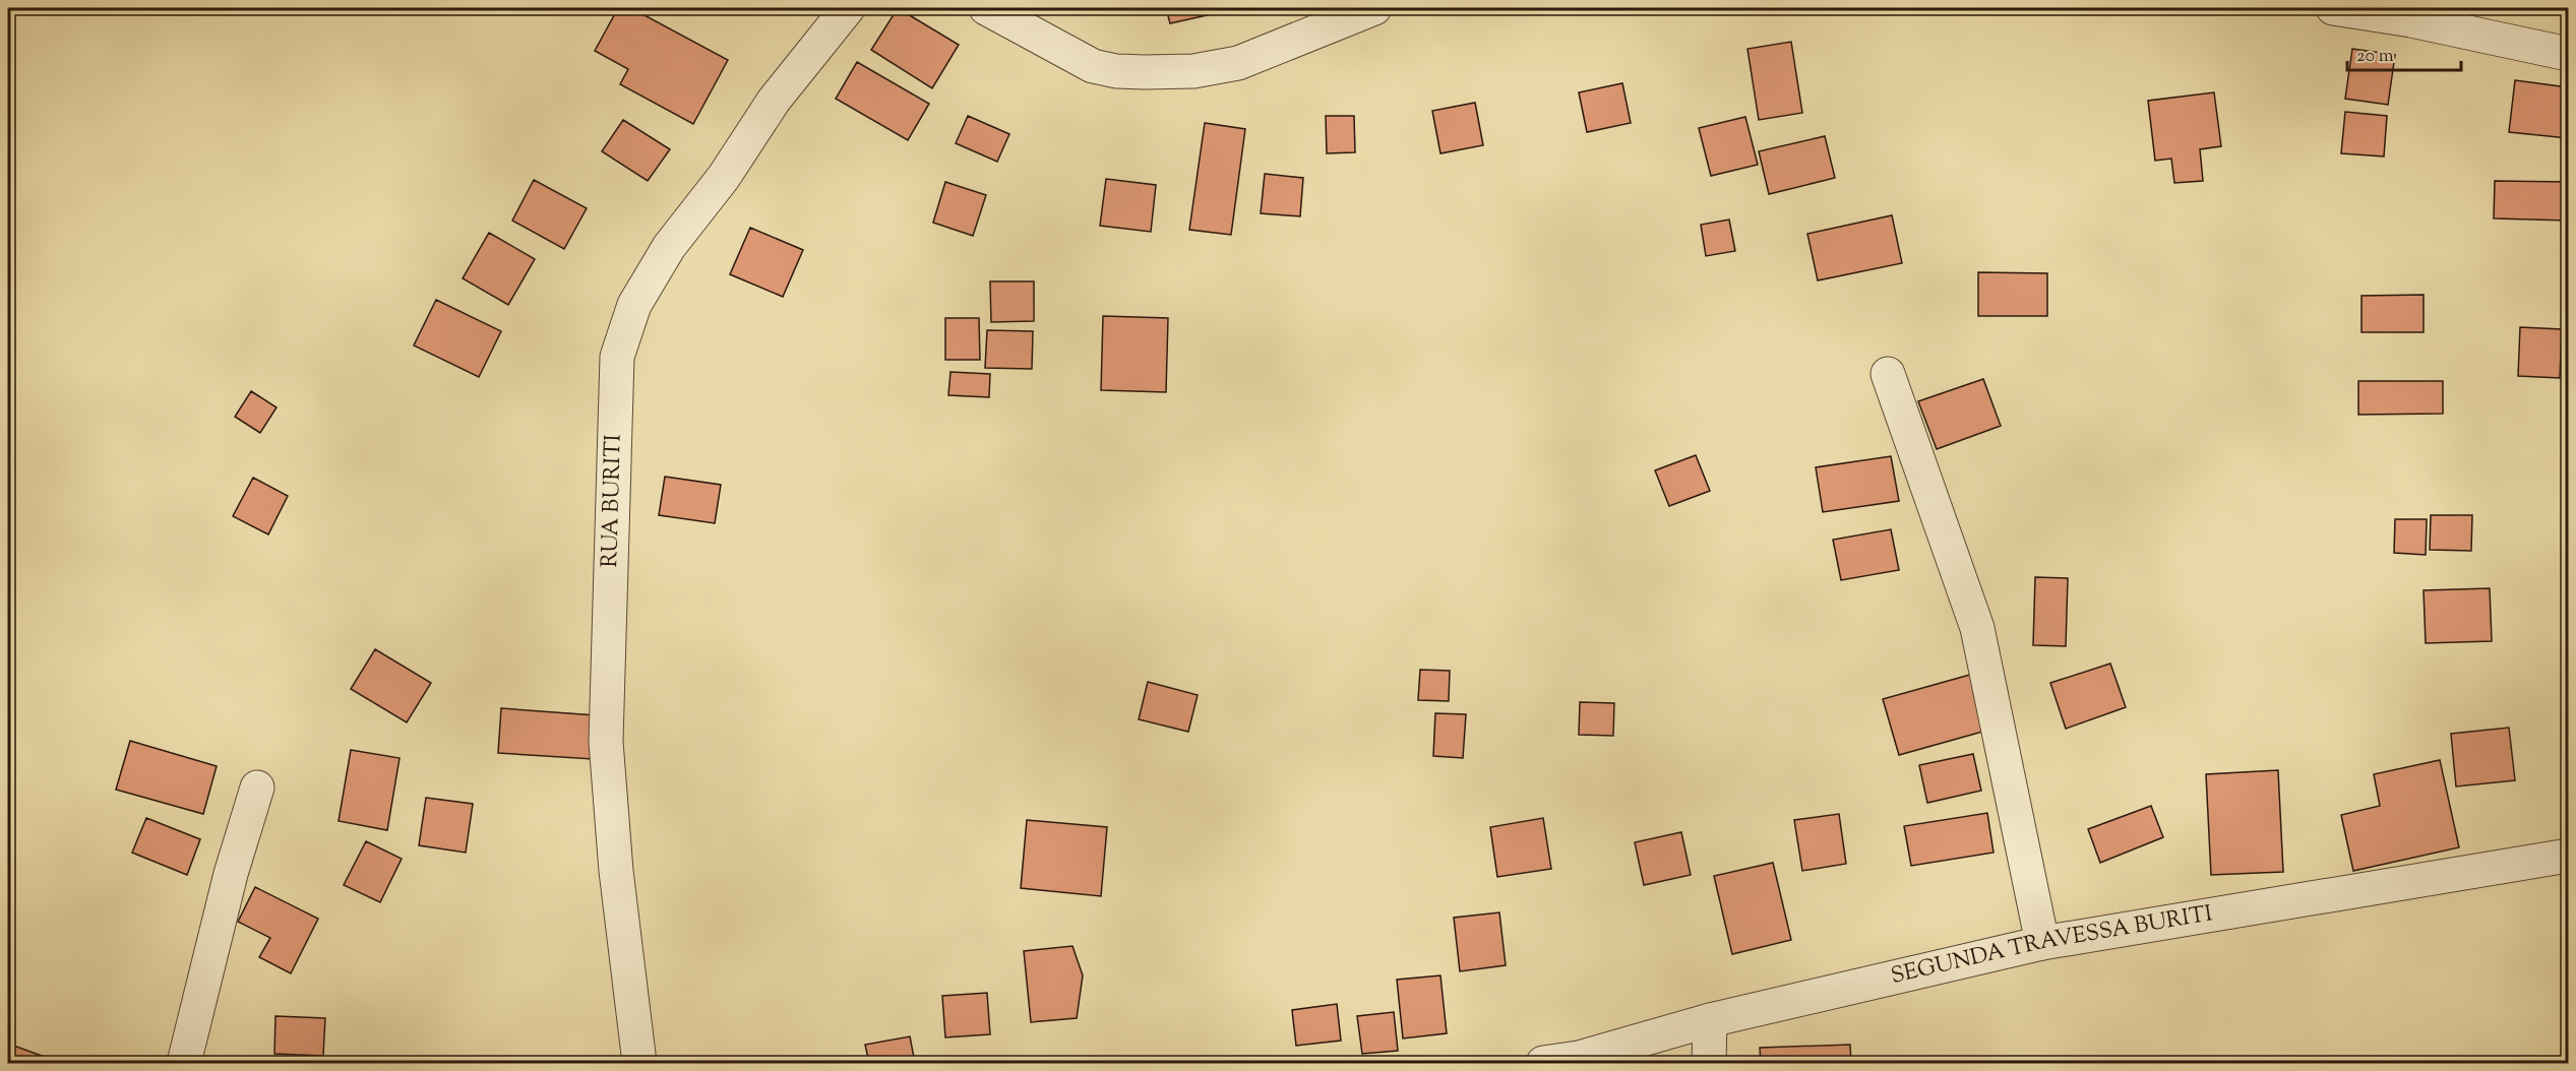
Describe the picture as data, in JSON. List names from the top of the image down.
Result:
{
  "streets": {
    "street": ["RUA BURITI", "SEGUNDA TRAVESSA BURITI"]
  },
  "scale_bar": "20 m"
}
